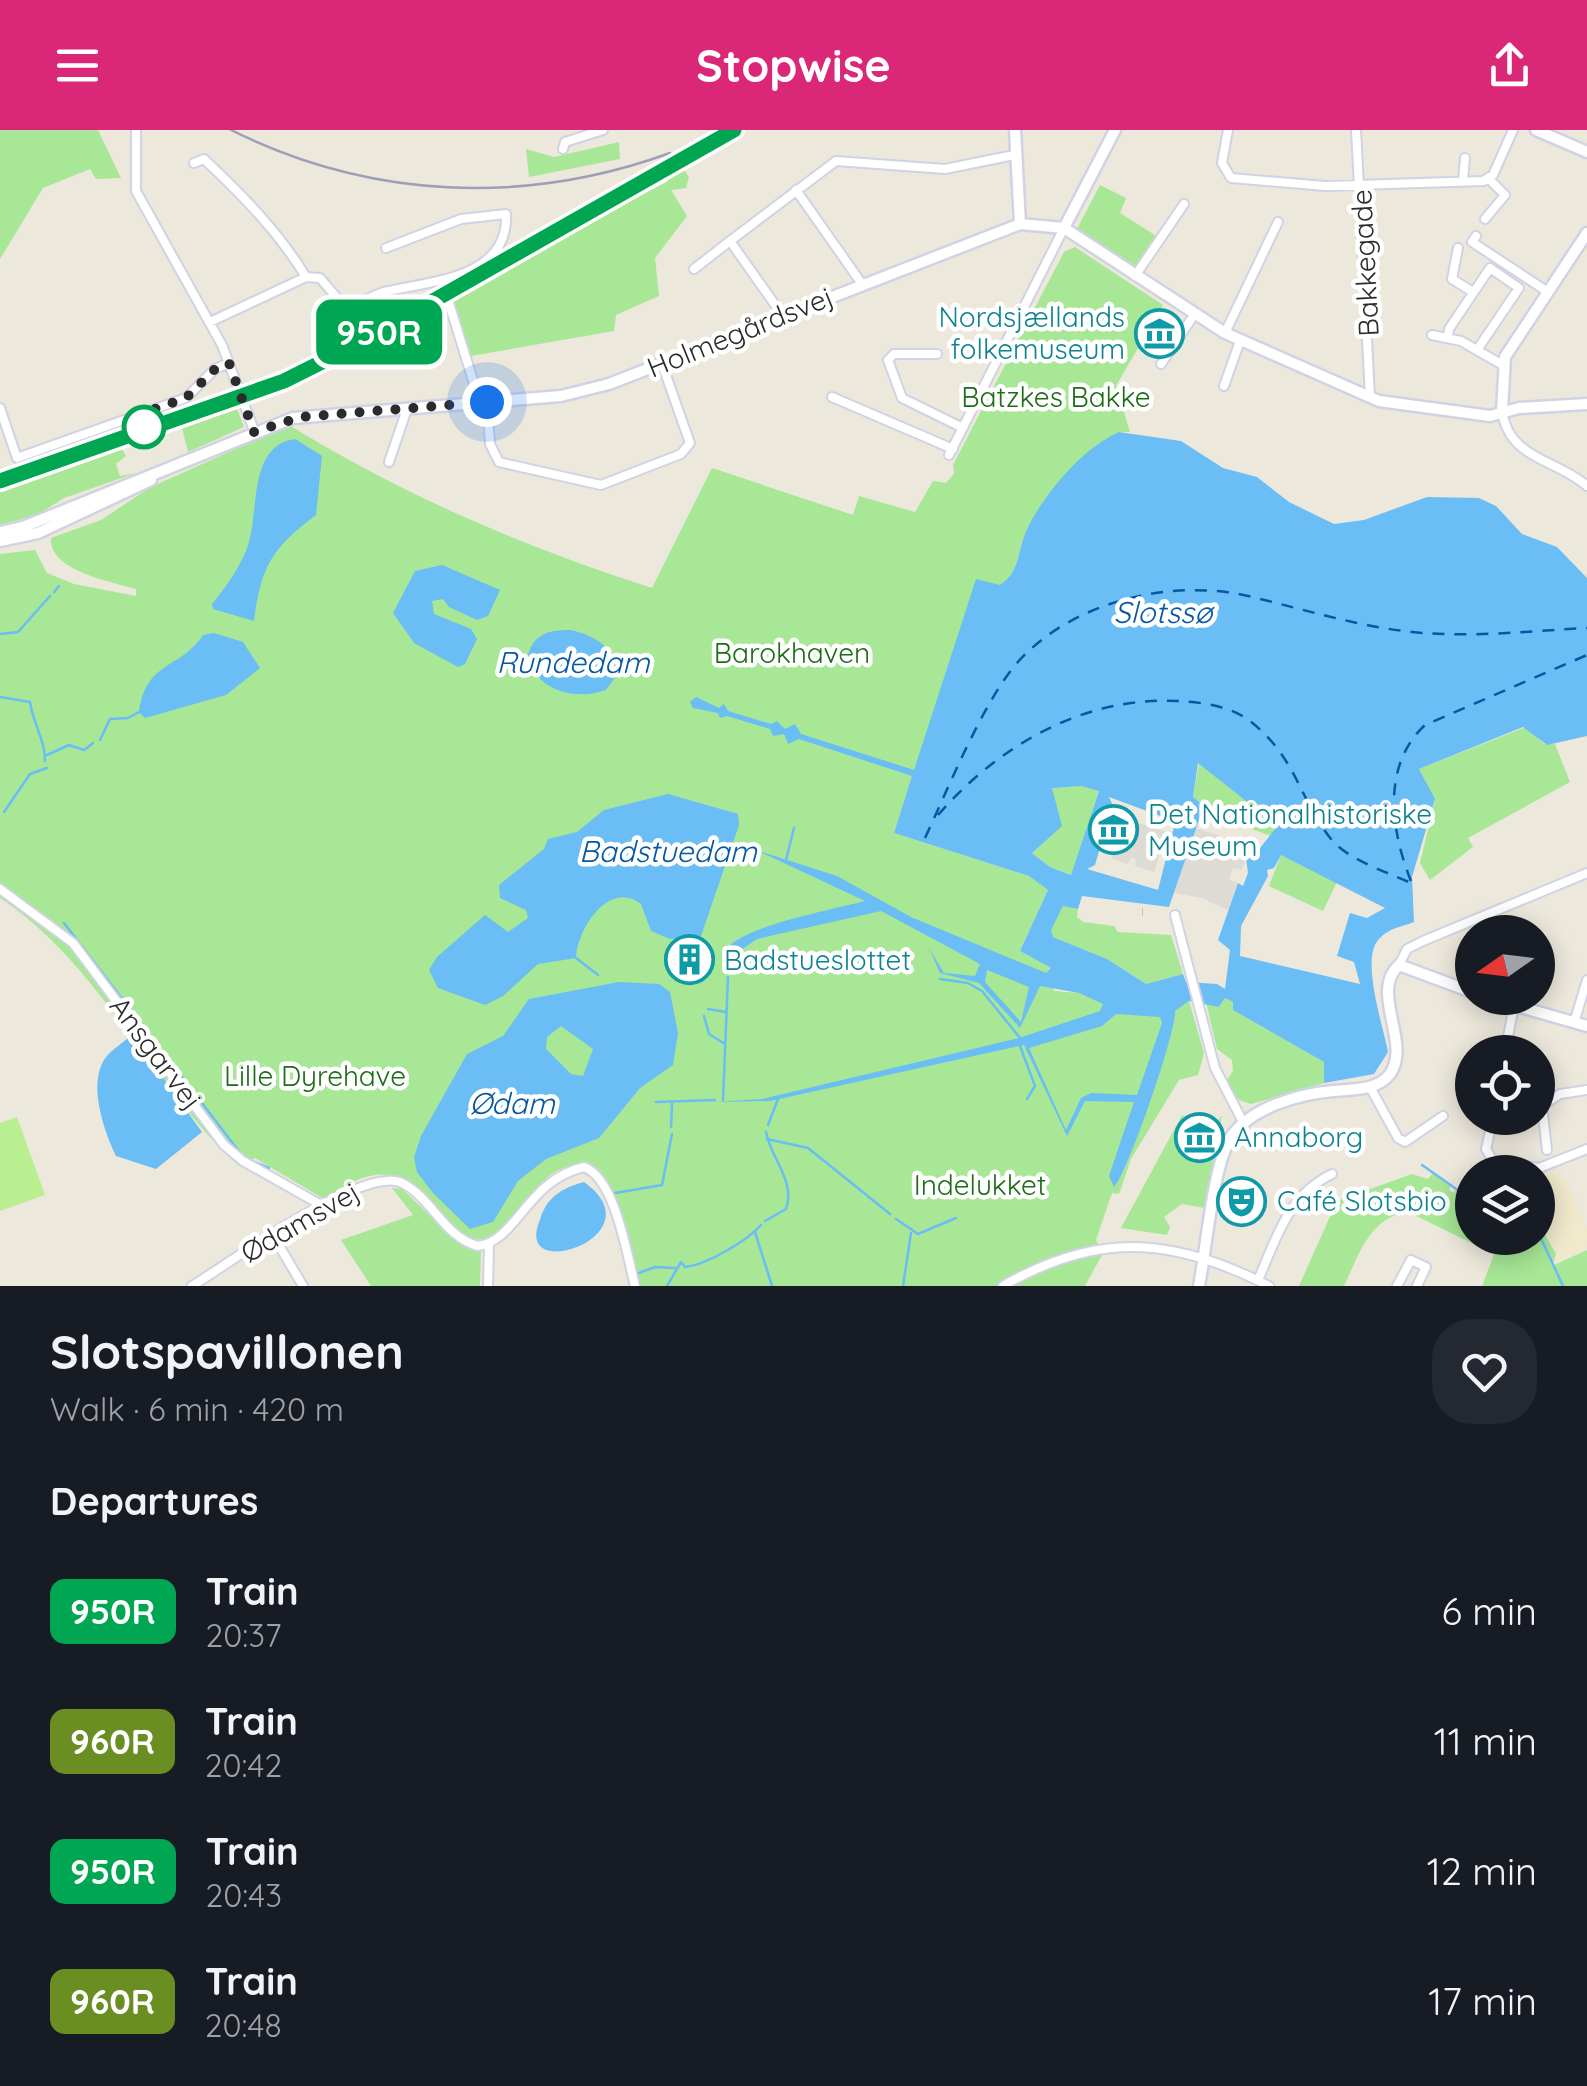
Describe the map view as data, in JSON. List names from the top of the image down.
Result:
{
  "streets": {
    "street": [
      "Bakkegade",
      "Holmegårdsvej",
      "Ansgarvej",
      "Ødamsvej"
    ]
  },
  "crossings": [
    ["Ansgarvej", "Ødamsvej"]
  ],
  "water": [
    "Slotssø",
    "Rundedam",
    "Badstuedam",
    "Ødam"
  ],
  "parks": [
    "Batzkes Bakke",
    "Barokhaven",
    "Lille Dyrehave",
    "Indelukket"
  ],
  "places": {
    "museum": ["Nordsjællands folkemuseum", "Det Nationalhistoriske Museum", "Annaborg"],
    "building": ["Badstueslottet"],
    "theatre": ["Café Slotsbio"]
  },
  "north": "left",
  "page": {
    "header": "Stopwise",
    "on_map": "950R",
    "heading": [
      ["Slotspavillonen", "Walk · 6 min · 420 m"],
      "Departures"
    ],
    "list": [
      {
        "mark": "950R",
        "name": "Train",
        "note": "20:37",
        "value": "6 min"
      },
      {
        "mark": "960R",
        "name": "Train",
        "note": "20:42",
        "value": "11 min"
      },
      {
        "mark": "950R",
        "name": "Train",
        "note": "20:43",
        "value": "12 min"
      },
      {
        "mark": "960R",
        "name": "Train",
        "note": "20:48",
        "value": "17 min"
      }
    ]
  }
}
